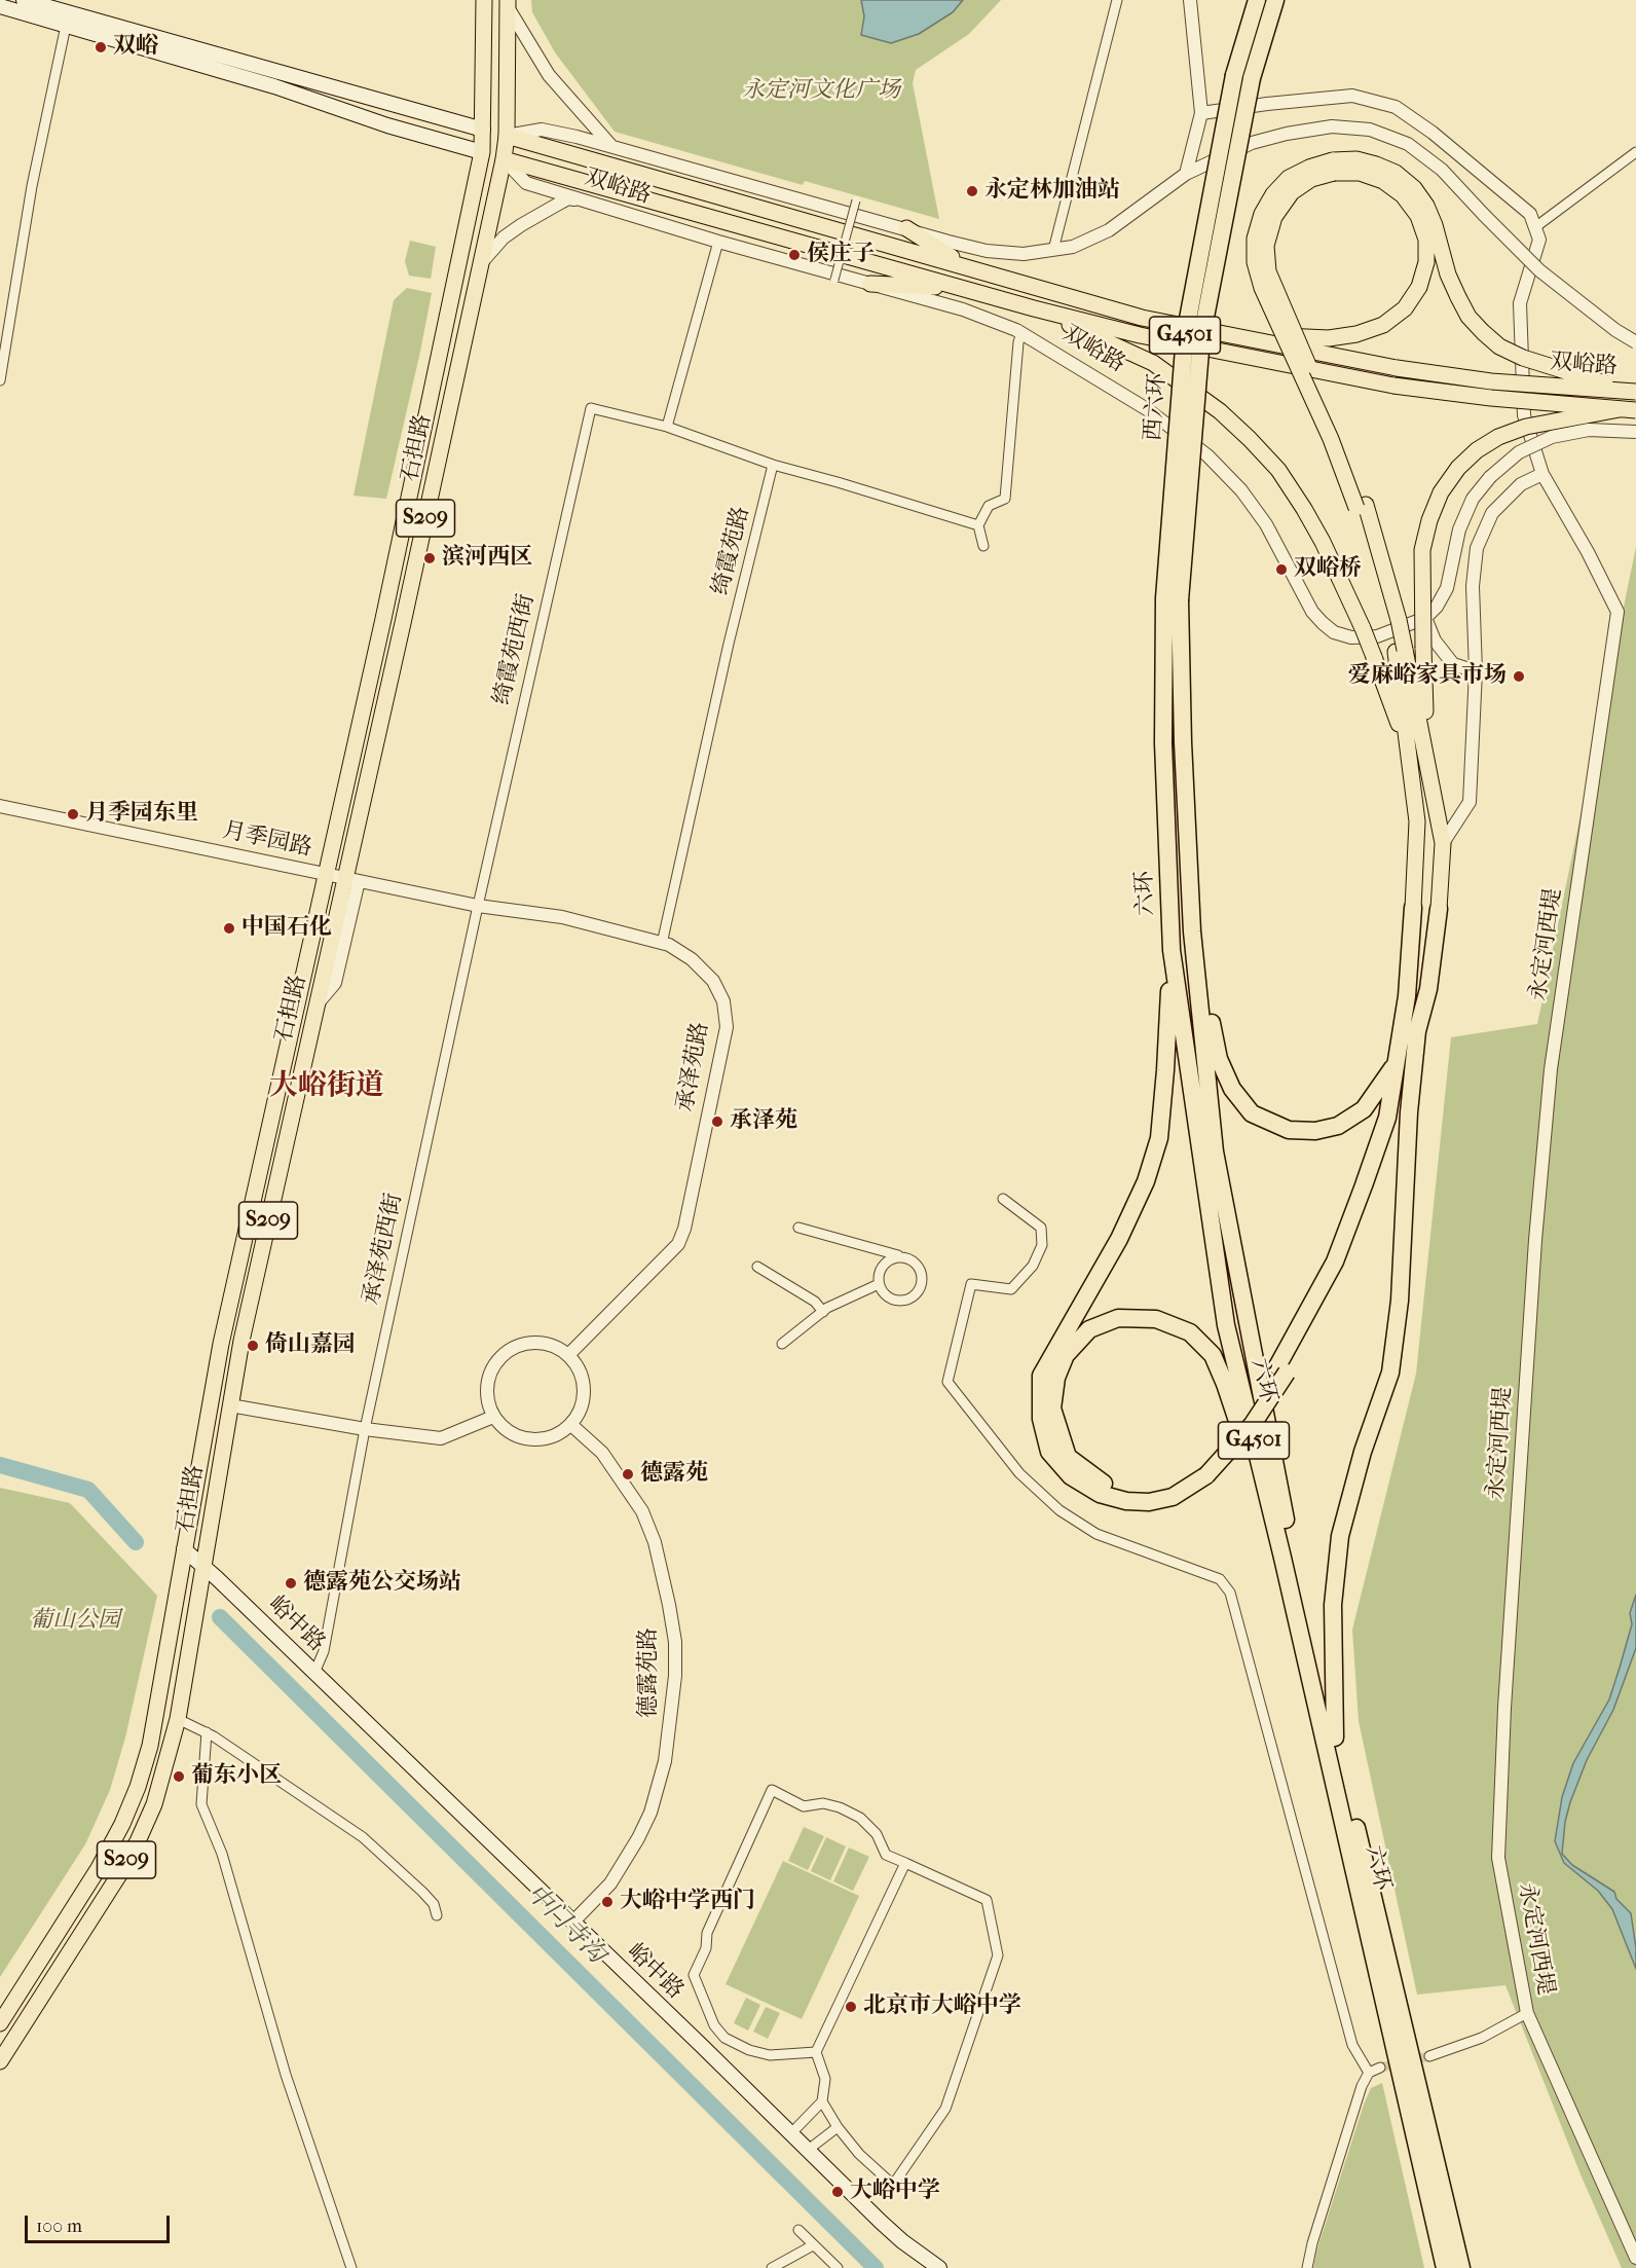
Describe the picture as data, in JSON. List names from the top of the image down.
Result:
{
  "streets": {
    "highway": ["G4501", "西六环", "六环"],
    "main road": [
      "双峪路",
      "石担路",
      "S209",
      "峪中路"
    ],
    "street": [
      "绮霞苑路",
      "绮霞苑西街",
      "月季园路",
      "永定河西堤",
      "承泽苑路",
      "承泽苑西街",
      "德露苑路"
    ]
  },
  "crossings": [
    ["双峪路", "石担路"],
    ["西六环", "六环"],
    ["石担路", "月季园路"],
    ["石担路", "承泽苑路"],
    ["石担路", "峪中路"],
    ["绮霞苑路", "承泽苑路"],
    ["绮霞苑西街", "承泽苑路"],
    ["绮霞苑西街", "承泽苑西街"],
    ["月季园路", "承泽苑路"],
    ["承泽苑路", "承泽苑西街"],
    ["承泽苑路", "德露苑路"],
    ["承泽苑西街", "峪中路"],
    ["峪中路", "德露苑路"]
  ],
  "districts": ["大峪街道"],
  "water": ["中门寺沟"],
  "parks": ["永定河文化广场", "葡山公园"],
  "places": [
    "双峪",
    "永定林加油站",
    "侯庄子",
    "滨河西区",
    "双峪桥",
    "爱麻峪家具市场",
    "月季园东里",
    "中国石化",
    "承泽苑",
    "倚山嘉园",
    "德露苑",
    "德露苑公交场站",
    "葡东小区",
    "大峪中学西门",
    "北京市大峪中学",
    "大峪中学"
  ],
  "scale_bar": "100 m"
}
